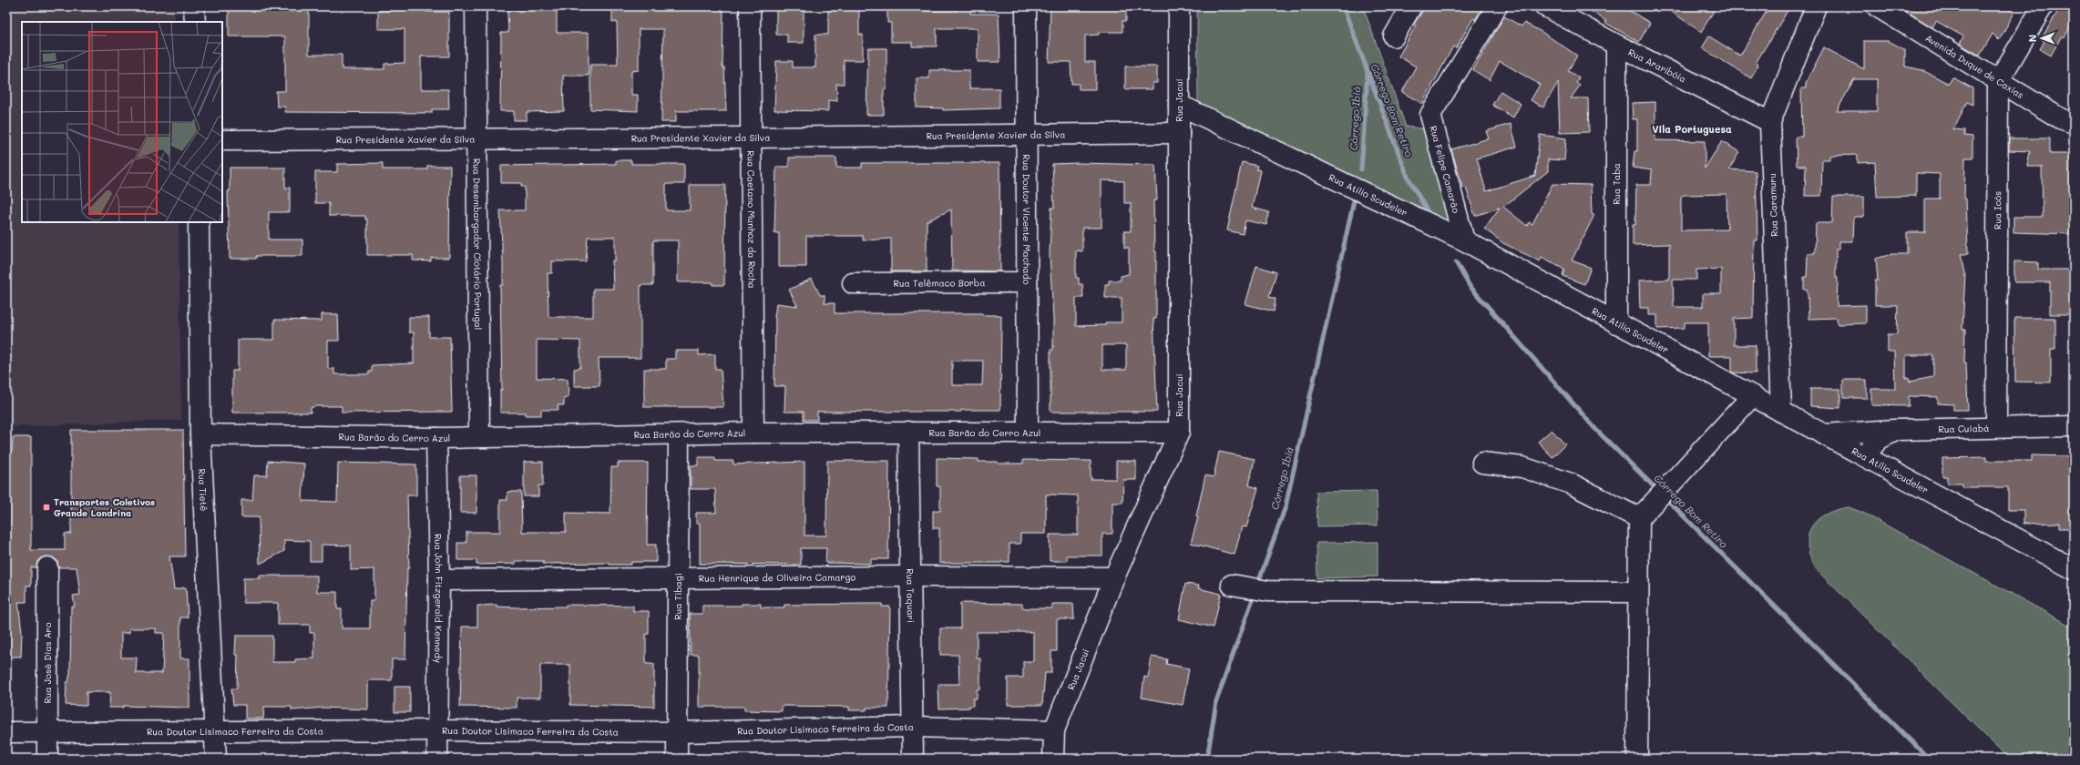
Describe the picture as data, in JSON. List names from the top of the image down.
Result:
{
  "streets": {
    "street": [
      "Rua Araribóia",
      "Avenida Duque de Caxias",
      "Rua Jacuí",
      "Rua Presidente Xavier da Silva",
      "Rua Felipe Camarão",
      "Rua Taba",
      "Rua Atílio Scudeler",
      "Rua Caramuru",
      "Rua Icós",
      "Rua Caetano Munhoz da Rocha",
      "Rua Doutor Vicente Machado",
      "Rua Desembargador Clotário Portugal",
      "Rua Telêmaco Borba",
      "Rua Cuiabá",
      "Rua Barão do Cerro Azul",
      "Rua Tietê",
      "Rua Henrique de Oliveira Camargo",
      "Rua Taquari",
      "Rua Tibagi",
      "Rua John Fitzgerald Kennedy",
      "Rua José Días Aro",
      "Rua Doutor Lisímaco Ferreira da Costa"
    ]
  },
  "crossings": [
    ["Rua Araribóia", "Rua Taba"],
    ["Rua Araribóia", "Rua Caramuru"],
    ["Avenida Duque de Caxias", "Rua Icós"],
    ["Rua Jacuí", "Rua Presidente Xavier da Silva"],
    ["Rua Jacuí", "Rua Atílio Scudeler"],
    ["Rua Jacuí", "Rua Barão do Cerro Azul"],
    ["Rua Jacuí", "Rua Henrique de Oliveira Camargo"],
    ["Rua Jacuí", "Rua Doutor Lisímaco Ferreira da Costa"],
    ["Rua Presidente Xavier da Silva", "Rua Caetano Munhoz da Rocha"],
    ["Rua Presidente Xavier da Silva", "Rua Doutor Vicente Machado"],
    ["Rua Presidente Xavier da Silva", "Rua Desembargador Clotário Portugal"],
    ["Rua Felipe Camarão", "Rua Atílio Scudeler"],
    ["Rua Taba", "Rua Atílio Scudeler"],
    ["Rua Atílio Scudeler", "Rua Caramuru"],
    ["Rua Atílio Scudeler", "Rua Cuiabá"],
    ["Rua Icós", "Rua Cuiabá"],
    ["Rua Caetano Munhoz da Rocha", "Rua Barão do Cerro Azul"],
    ["Rua Doutor Vicente Machado", "Rua Telêmaco Borba"],
    ["Rua Doutor Vicente Machado", "Rua Barão do Cerro Azul"],
    ["Rua Desembargador Clotário Portugal", "Rua Barão do Cerro Azul"],
    ["Rua Barão do Cerro Azul", "Rua Tietê"],
    ["Rua Barão do Cerro Azul", "Rua Taquari"],
    ["Rua Barão do Cerro Azul", "Rua Tibagi"],
    ["Rua Barão do Cerro Azul", "Rua John Fitzgerald Kennedy"],
    ["Rua Tietê", "Rua Doutor Lisímaco Ferreira da Costa"],
    ["Rua Henrique de Oliveira Camargo", "Rua Taquari"],
    ["Rua Henrique de Oliveira Camargo", "Rua Tibagi"],
    ["Rua Henrique de Oliveira Camargo", "Rua John Fitzgerald Kennedy"],
    ["Rua Taquari", "Rua Doutor Lisímaco Ferreira da Costa"],
    ["Rua Tibagi", "Rua Doutor Lisímaco Ferreira da Costa"],
    ["Rua John Fitzgerald Kennedy", "Rua Doutor Lisímaco Ferreira da Costa"],
    ["Rua José Días Aro", "Rua Doutor Lisímaco Ferreira da Costa"]
  ],
  "districts": ["Vila Portuguesa"],
  "water": ["Córrego Bom Retiro", "Córrego Ibiá"],
  "places": {
    "transit": ["Transportes Coletivos Grande Londrina"]
  },
  "north": "left"
}
